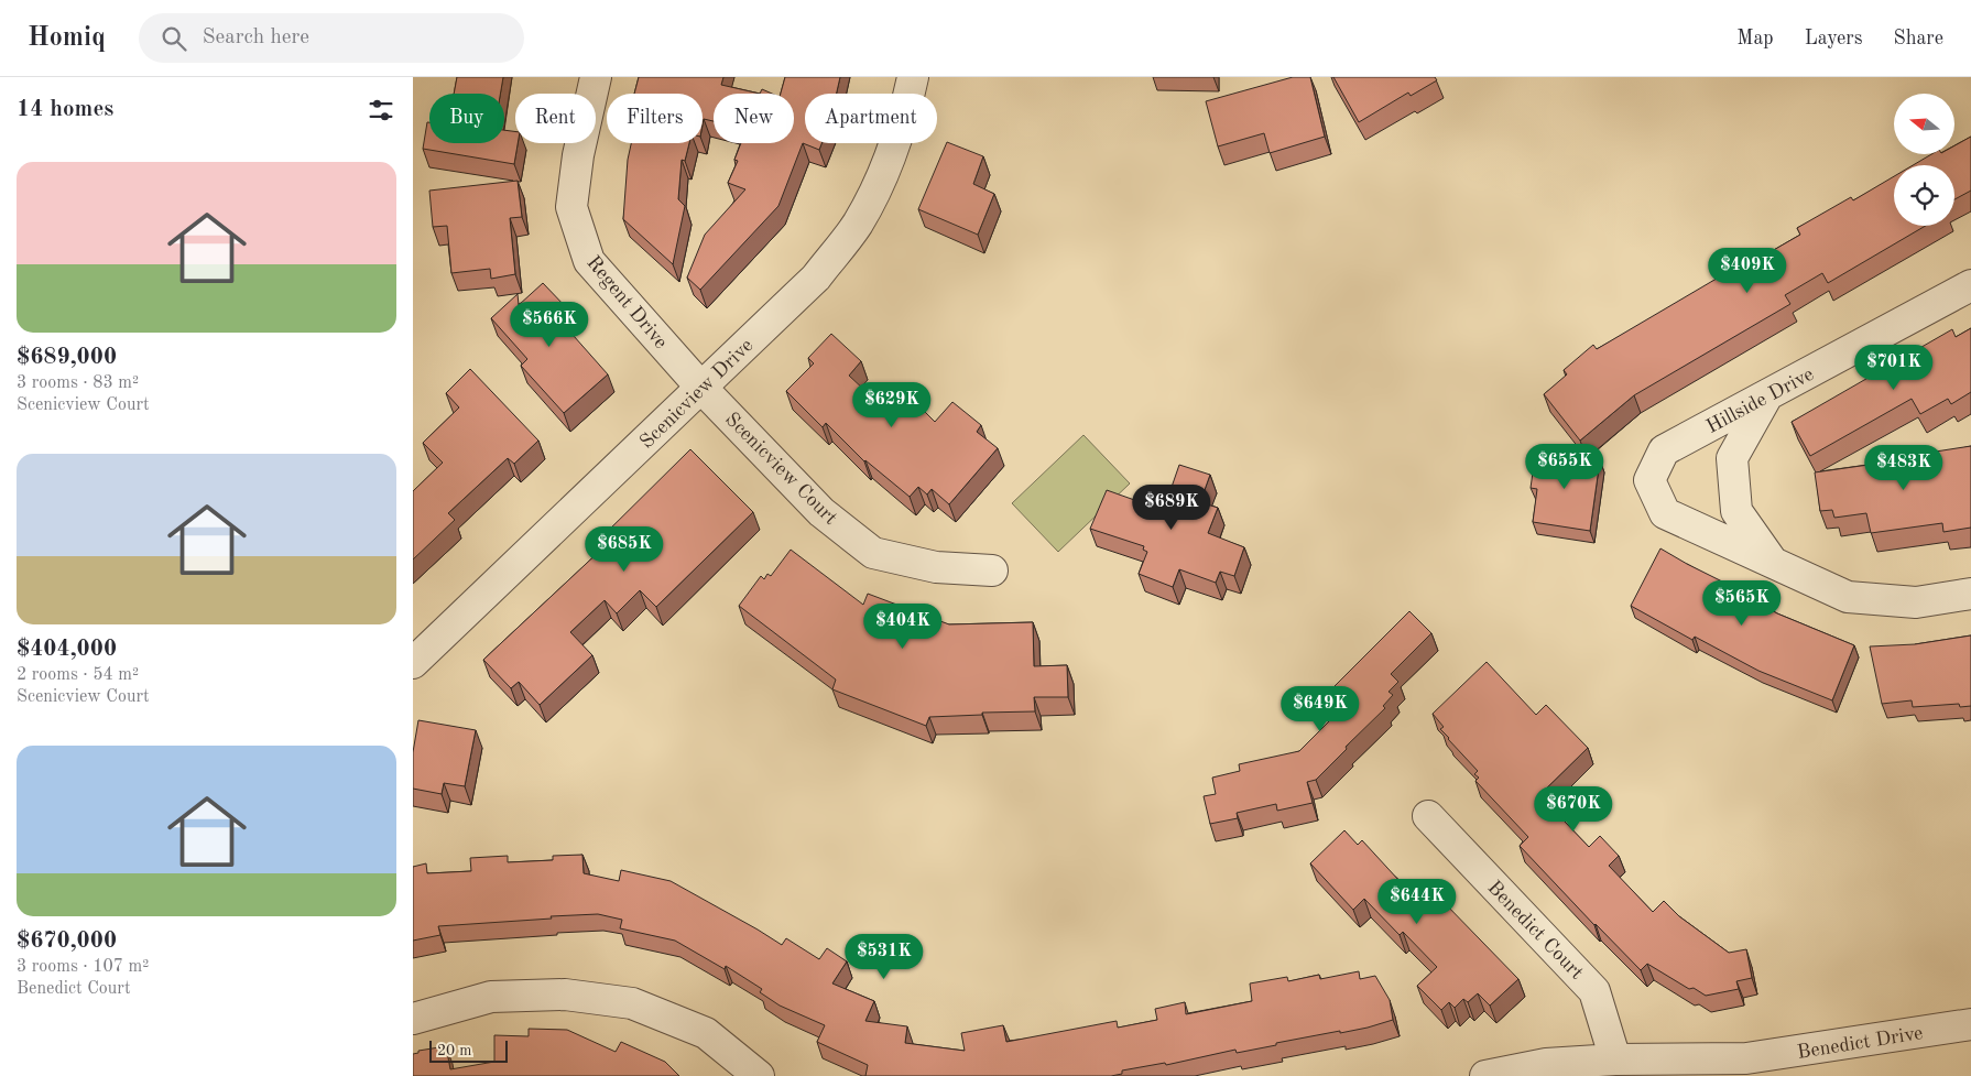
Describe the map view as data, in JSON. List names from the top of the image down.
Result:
{
  "streets": {
    "street": [
      "Regent Drive",
      "Scenicview Drive",
      "Hillside Drive",
      "Scenicview Court",
      "Benedict Court",
      "Benedict Drive"
    ]
  },
  "crossings": [
    ["Regent Drive", "Scenicview Drive"],
    ["Regent Drive", "Scenicview Court"],
    ["Scenicview Drive", "Scenicview Court"],
    ["Benedict Court", "Benedict Drive"]
  ],
  "scale_bar": "20 m",
  "north": "left",
  "page": {
    "header": "Homiq",
    "search": "Search here",
    "nav": ["Map", "Layers", "Share"],
    "heading": "14 homes",
    "chip": [
      "Buy",
      "Rent",
      "Filters",
      "New",
      "Apartment"
    ],
    "list": [
      {
        "name": "$689,000",
        "note": "3 rooms · 83 m² · Scenicview Court"
      },
      {
        "name": "$404,000",
        "note": "2 rooms · 54 m² · Scenicview Court"
      },
      {
        "name": "$670,000",
        "note": "3 rooms · 107 m² · Benedict Court"
      }
    ],
    "price": [
      "$409K",
      "$566K",
      "$701K",
      "$629K",
      "$655K",
      "$483K",
      "$689K",
      "$685K",
      "$565K",
      "$404K",
      "$649K",
      "$670K",
      "$644K",
      "$531K"
    ],
    "scale": "20 m"
  }
}
